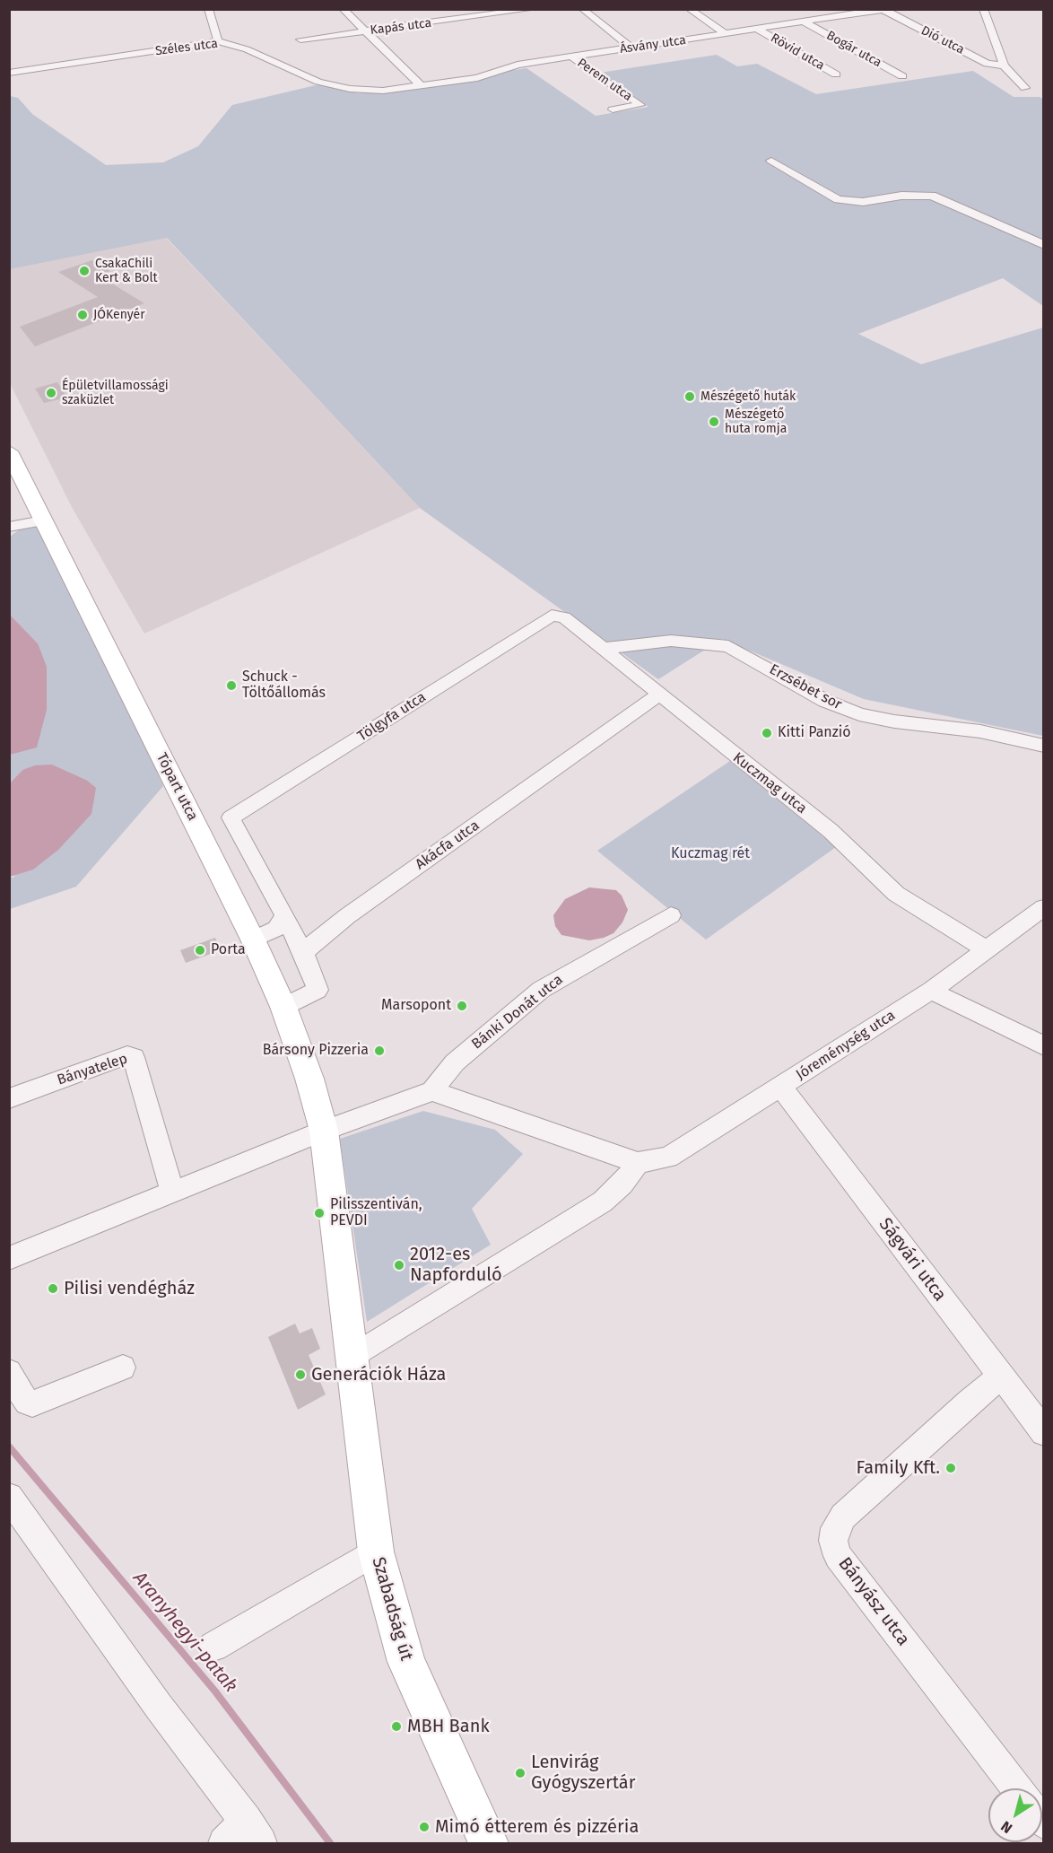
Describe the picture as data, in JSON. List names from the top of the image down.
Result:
{
  "streets": {
    "main road": ["Tópart utca", "Szabadság út"],
    "street": [
      "Kapás utca",
      "Dió utca",
      "Ásvány utca",
      "Széles utca",
      "Bogár utca",
      "Rövid utca",
      "Perem utca",
      "Erzsébet sor",
      "Tölgyfa utca",
      "Kuczmag utca",
      "Akácfa utca",
      "Bánki Donát utca",
      "Jóreménység utca",
      "Bányatelep",
      "Ságvári utca",
      "Bányász utca"
    ]
  },
  "crossings": [
    ["Dió utca", "Ásvány utca"],
    ["Ásvány utca", "Széles utca"],
    ["Ásvány utca", "Bogár utca"],
    ["Ásvány utca", "Rövid utca"],
    ["Ásvány utca", "Perem utca"],
    ["Erzsébet sor", "Kuczmag utca"],
    ["Tölgyfa utca", "Kuczmag utca"],
    ["Kuczmag utca", "Akácfa utca"],
    ["Kuczmag utca", "Jóreménység utca"],
    ["Bánki Donát utca", "Jóreménység utca"],
    ["Jóreménység utca", "Ságvári utca"],
    ["Ságvári utca", "Bányász utca"]
  ],
  "water": ["Aranyhegyi-patak"],
  "parks": ["Kuczmag rét"],
  "places": [
    "CsakaChili Kert & Bolt",
    "JÓKenyér",
    "Épületvillamossági szaküzlet",
    "Mészégető huták",
    "Mészégető huta romja",
    "Schuck - Töltőállomás",
    "Kitti Panzió",
    "Porta",
    "Marsopont",
    "Bársony Pizzeria",
    "Pilisszentiván, PEVDI",
    "2012-es Napforduló",
    "Pilisi vendégház",
    "Generációk Háza",
    "Family Kft.",
    "MBH Bank",
    "Lenvirág Gyógyszertár",
    "Mimó étterem és pizzéria"
  ],
  "north": "bottom left"
}
